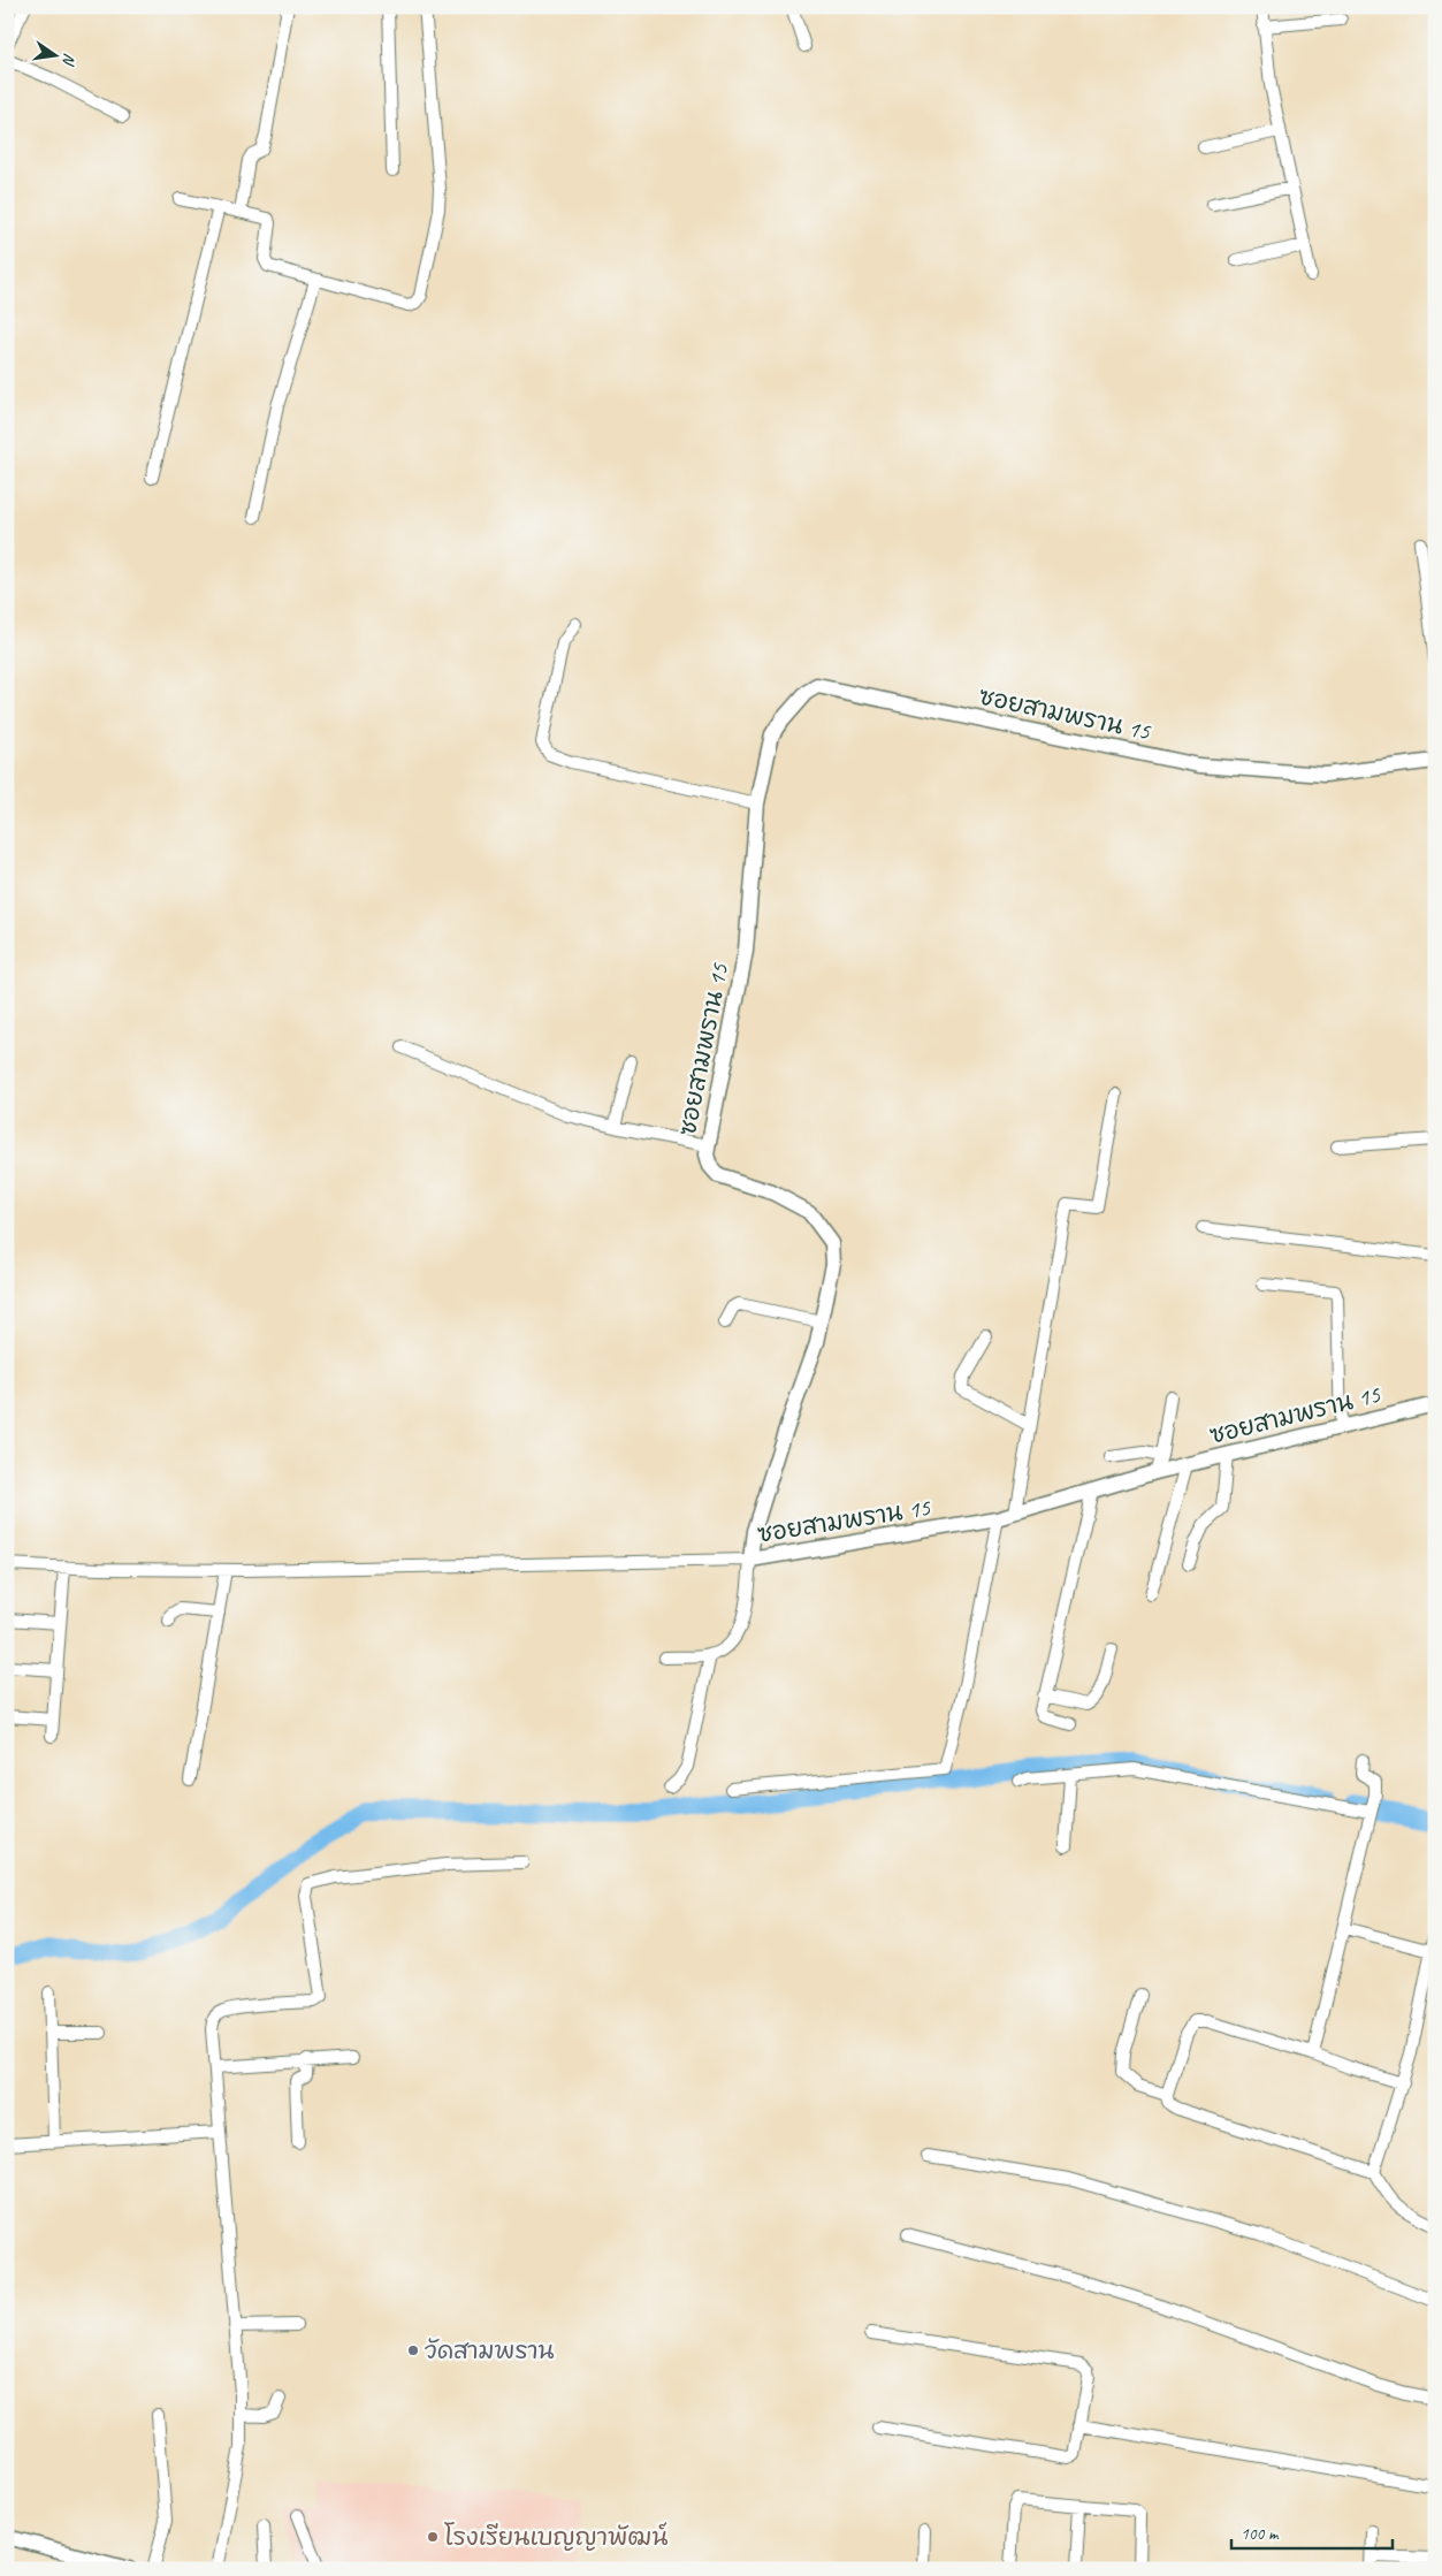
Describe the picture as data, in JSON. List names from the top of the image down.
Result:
{
  "streets": {
    "street": ["ซอยสามพราน 15"]
  },
  "places": ["วัดสามพราน", "โรงเรียนเบญญาพัฒน์"],
  "scale_bar": "100 m",
  "north": "right"
}
